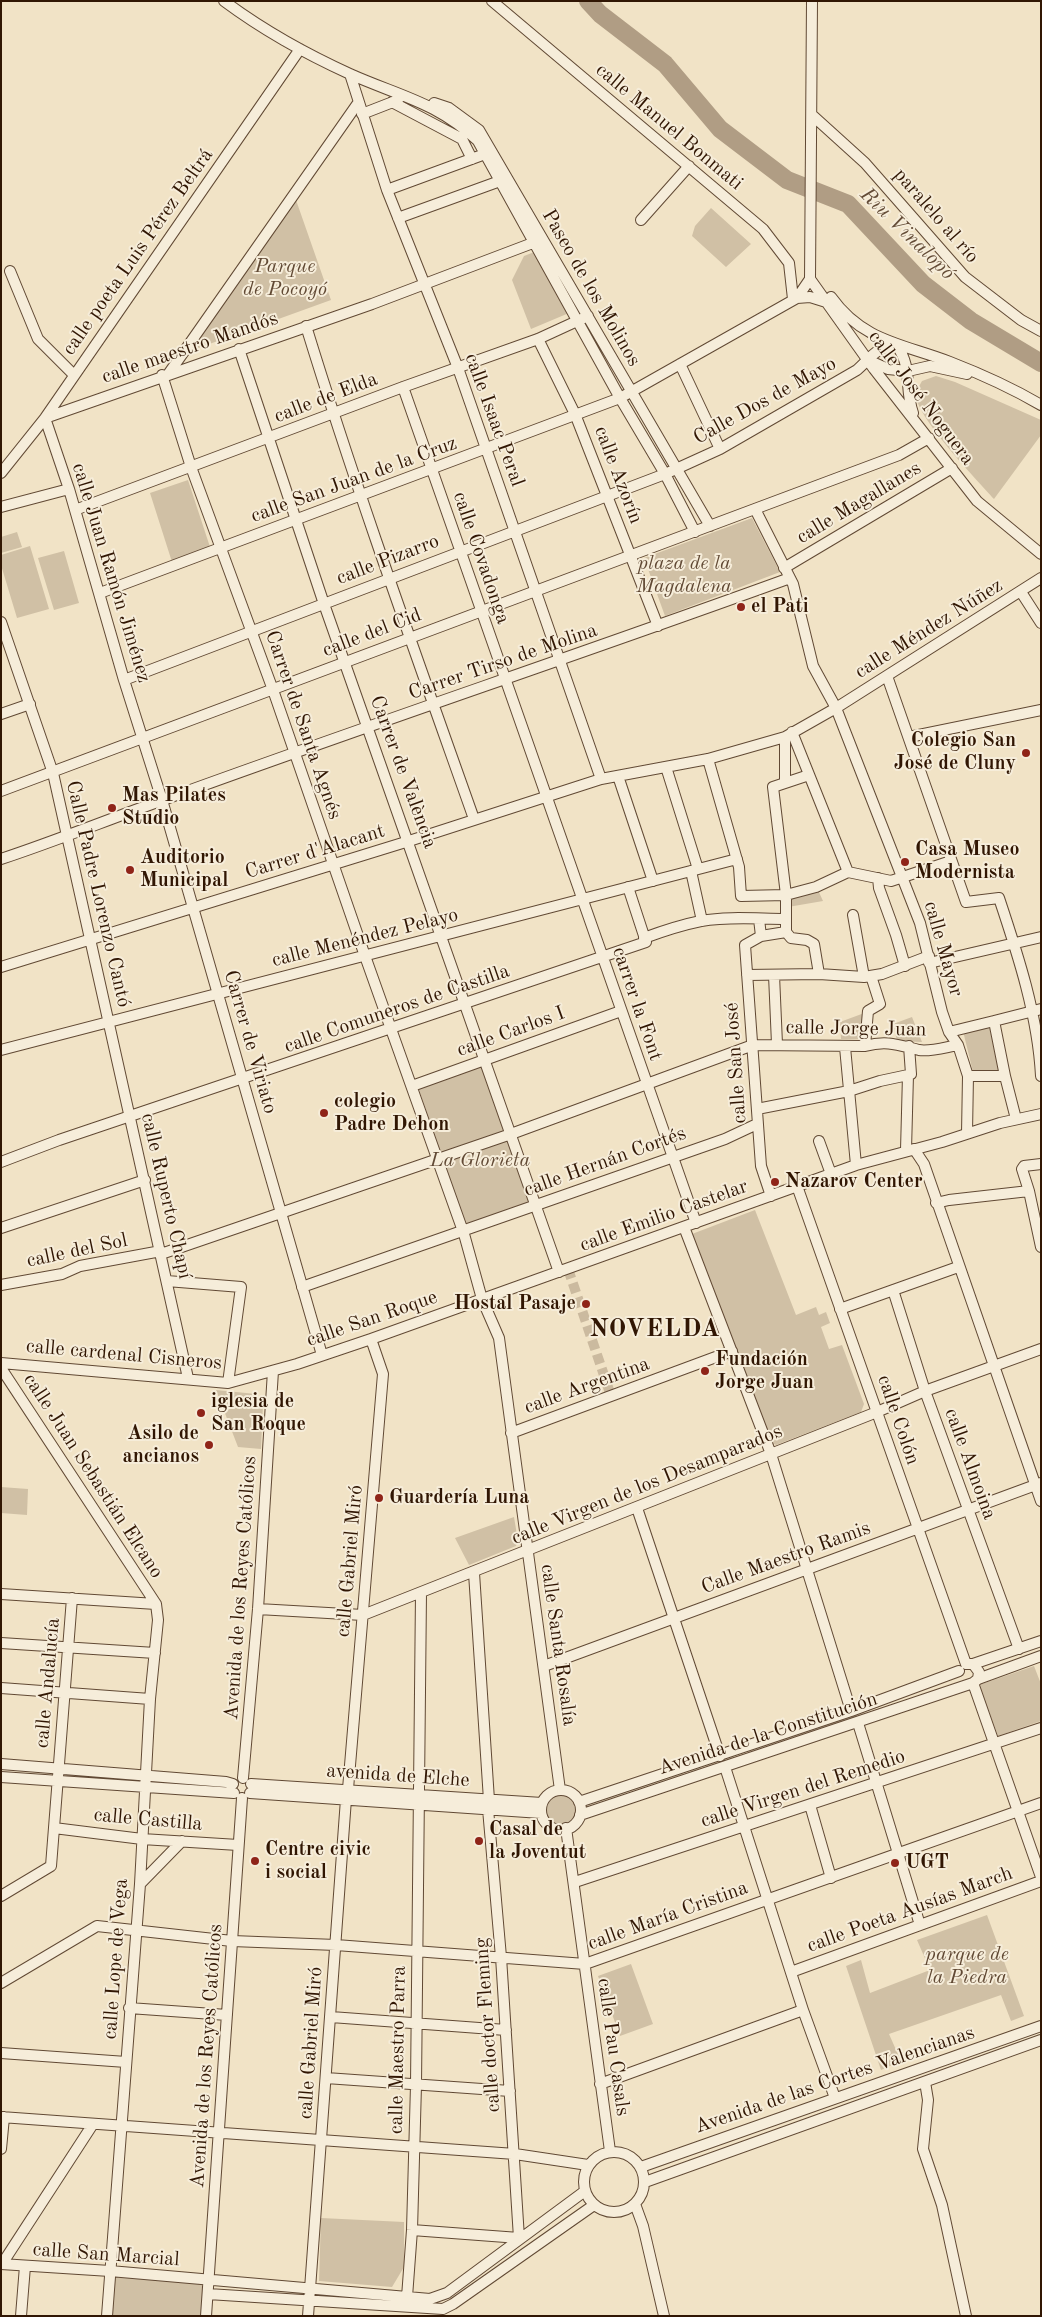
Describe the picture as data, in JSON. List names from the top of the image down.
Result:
{
  "streets": {
    "street": [
      "calle Manuel Bonmati",
      "paralelo al río",
      "calle poeta Luis Pérez Beltrá",
      "Paseo de los Molinos",
      "calle maestro Mandós",
      "calle de Elda",
      "calle José Noguera",
      "Calle Dos de Mayo",
      "calle Isaac Peral",
      "calle Azorín",
      "calle San Juan de la Cruz",
      "calle Magallanes",
      "calle Covadonga",
      "calle Pizarro",
      "calle Juan Ramón Jiménez",
      "calle Méndez Núñez",
      "calle del Cid",
      "Carrer Tirso de Molina",
      "Carrer de Santa Agnés",
      "Carrer de València",
      "Carrer d'Alacant",
      "Calle Padre Lorenzo Cantó",
      "calle Menéndez Pelayo",
      "calle Mayor",
      "carrer la Font",
      "calle Comuneros de Castilla",
      "calle Jorge Juan",
      "calle Carlos I",
      "Carrer de Viriato",
      "calle San José",
      "calle Hernán Cortés",
      "calle Ruperto Chapí",
      "calle Emilio Castelar",
      "calle del Sol",
      "calle San Roque",
      "calle cardenal Cisneros",
      "calle Argentina",
      "calle Colón",
      "calle Almoina",
      "calle Juan Sebastián Elcano",
      "calle Virgen de los Desamparados",
      "Calle Maestro Ramis",
      "calle Gabriel Miró",
      "Avenida de los Reyes Católicos",
      "calle Santa Rosalía",
      "calle Andalucía",
      "Avenida de la Constitución",
      "avenida de Elche",
      "calle Virgen del Remedio",
      "calle Castilla",
      "calle Poeta Ausías March",
      "calle María Cristina",
      "calle Lope de Vega",
      "calle doctor Fleming",
      "calle Pau Casals",
      "calle Maestro Parra",
      "Avenida de las Cortes Valencianas",
      "calle San Marcial"
    ]
  },
  "crossings": [
    ["calle Manuel Bonmati", "calle San Juan de la Cruz"],
    ["calle poeta Luis Pérez Beltrá", "Paseo de los Molinos"],
    ["calle poeta Luis Pérez Beltrá", "calle maestro Mandós"],
    ["calle poeta Luis Pérez Beltrá", "calle Juan Ramón Jiménez"],
    ["Paseo de los Molinos", "calle maestro Mandós"],
    ["Paseo de los Molinos", "calle de Elda"],
    ["Paseo de los Molinos", "Calle Dos de Mayo"],
    ["Paseo de los Molinos", "calle Isaac Peral"],
    ["Paseo de los Molinos", "calle San Juan de la Cruz"],
    ["Paseo de los Molinos", "calle Pizarro"],
    ["Paseo de los Molinos", "calle del Cid"],
    ["calle maestro Mandós", "calle Isaac Peral"],
    ["calle maestro Mandós", "calle Juan Ramón Jiménez"],
    ["calle maestro Mandós", "Carrer de Santa Agnés"],
    ["calle maestro Mandós", "Carrer de València"],
    ["calle de Elda", "calle Isaac Peral"],
    ["calle de Elda", "calle Azorín"],
    ["calle de Elda", "calle Covadonga"],
    ["calle de Elda", "calle Juan Ramón Jiménez"],
    ["calle de Elda", "Carrer de Santa Agnés"],
    ["calle de Elda", "Carrer de València"],
    ["calle José Noguera", "Calle Dos de Mayo"],
    ["calle José Noguera", "calle Magallanes"],
    ["calle José Noguera", "calle del Cid"],
    ["Calle Dos de Mayo", "calle Pizarro"],
    ["calle Isaac Peral", "calle San Juan de la Cruz"],
    ["calle Isaac Peral", "calle Pizarro"],
    ["calle Isaac Peral", "calle del Cid"],
    ["calle Isaac Peral", "Carrer Tirso de Molina"],
    ["calle Isaac Peral", "Carrer d'Alacant"],
    ["calle Azorín", "calle San Juan de la Cruz"],
    ["calle Azorín", "calle Pizarro"],
    ["calle Azorín", "calle del Cid"],
    ["calle Azorín", "Carrer Tirso de Molina"],
    ["calle San Juan de la Cruz", "calle Covadonga"],
    ["calle San Juan de la Cruz", "calle Juan Ramón Jiménez"],
    ["calle San Juan de la Cruz", "Carrer de Santa Agnés"],
    ["calle San Juan de la Cruz", "Carrer de València"],
    ["calle Magallanes", "Carrer Tirso de Molina"],
    ["calle Magallanes", "calle Mayor"],
    ["calle Covadonga", "calle Pizarro"],
    ["calle Covadonga", "calle del Cid"],
    ["calle Covadonga", "Carrer Tirso de Molina"],
    ["calle Covadonga", "Carrer d'Alacant"],
    ["calle Covadonga", "carrer la Font"],
    ["calle Pizarro", "calle Juan Ramón Jiménez"],
    ["calle Pizarro", "Carrer de Santa Agnés"],
    ["calle Pizarro", "Carrer de València"],
    ["calle Juan Ramón Jiménez", "calle del Cid"],
    ["calle Juan Ramón Jiménez", "Carrer de Viriato"],
    ["calle Méndez Núñez", "Carrer d'Alacant"],
    ["calle Méndez Núñez", "calle Mayor"],
    ["calle del Cid", "Carrer de Santa Agnés"],
    ["calle del Cid", "Carrer de València"],
    ["calle del Cid", "Calle Padre Lorenzo Cantó"],
    ["calle del Cid", "calle Mayor"],
    ["calle del Cid", "Carrer de Viriato"],
    ["Carrer Tirso de Molina", "Carrer de Santa Agnés"],
    ["Carrer Tirso de Molina", "Carrer de València"],
    ["Carrer Tirso de Molina", "Calle Padre Lorenzo Cantó"],
    ["Carrer Tirso de Molina", "calle Mayor"],
    ["Carrer Tirso de Molina", "Carrer de Viriato"],
    ["Carrer de Santa Agnés", "Carrer d'Alacant"],
    ["Carrer de Santa Agnés", "calle Menéndez Pelayo"],
    ["Carrer de Santa Agnés", "calle Comuneros de Castilla"],
    ["Carrer de Santa Agnés", "calle Carlos I"],
    ["Carrer de València", "Carrer d'Alacant"],
    ["Carrer de València", "calle Menéndez Pelayo"],
    ["Carrer de València", "calle Comuneros de Castilla"],
    ["Carrer de València", "calle Jorge Juan"],
    ["Carrer de València", "calle Carlos I"],
    ["Carrer de València", "calle Hernán Cortés"],
    ["Carrer de València", "calle Emilio Castelar"],
    ["Carrer d'Alacant", "Calle Padre Lorenzo Cantó"],
    ["Carrer d'Alacant", "carrer la Font"],
    ["Carrer d'Alacant", "Carrer de Viriato"],
    ["Calle Padre Lorenzo Cantó", "calle Menéndez Pelayo"],
    ["Calle Padre Lorenzo Cantó", "calle Ruperto Chapí"],
    ["calle Menéndez Pelayo", "carrer la Font"],
    ["calle Menéndez Pelayo", "Carrer de Viriato"],
    ["calle Menéndez Pelayo", "calle Ruperto Chapí"],
    ["calle Mayor", "calle Jorge Juan"],
    ["calle Mayor", "calle Emilio Castelar"],
    ["carrer la Font", "calle Comuneros de Castilla"],
    ["carrer la Font", "calle Jorge Juan"],
    ["carrer la Font", "calle Carlos I"],
    ["carrer la Font", "calle Hernán Cortés"],
    ["carrer la Font", "calle Emilio Castelar"],
    ["calle Comuneros de Castilla", "Carrer de Viriato"],
    ["calle Comuneros de Castilla", "calle Ruperto Chapí"],
    ["calle Jorge Juan", "calle San José"],
    ["calle Jorge Juan", "calle del Sol"],
    ["Carrer de Viriato", "calle Hernán Cortés"],
    ["Carrer de Viriato", "calle del Sol"],
    ["Carrer de Viriato", "calle San Roque"],
    ["calle San José", "calle Hernán Cortés"],
    ["calle San José", "calle Emilio Castelar"],
    ["calle Hernán Cortés", "calle Santa Rosalía"],
    ["calle Ruperto Chapí", "calle del Sol"],
    ["calle Ruperto Chapí", "calle cardenal Cisneros"],
    ["calle Emilio Castelar", "calle San Roque"],
    ["calle Emilio Castelar", "calle Colón"],
    ["calle Emilio Castelar", "calle Santa Rosalía"],
    ["calle San Roque", "calle cardenal Cisneros"],
    ["calle San Roque", "calle Gabriel Miró"],
    ["calle San Roque", "Avenida de los Reyes Católicos"],
    ["calle San Roque", "calle Santa Rosalía"],
    ["calle cardenal Cisneros", "Avenida de los Reyes Católicos"],
    ["calle Argentina", "calle Santa Rosalía"],
    ["calle Colón", "calle Virgen de los Desamparados"],
    ["calle Colón", "Calle Maestro Ramis"],
    ["calle Colón", "Avenida de la Constitución"],
    ["calle Almoina", "calle Virgen de los Desamparados"],
    ["calle Almoina", "Calle Maestro Ramis"],
    ["calle Almoina", "Avenida de la Constitución"],
    ["calle Juan Sebastián Elcano", "calle Lope de Vega"],
    ["calle Virgen de los Desamparados", "calle Gabriel Miró"],
    ["calle Virgen de los Desamparados", "Avenida de los Reyes Católicos"],
    ["calle Virgen de los Desamparados", "calle Santa Rosalía"],
    ["calle Virgen de los Desamparados", "calle doctor Fleming"],
    ["Calle Maestro Ramis", "calle Santa Rosalía"],
    ["calle Gabriel Miró", "avenida de Elche"],
    ["calle Gabriel Miró", "calle María Cristina"],
    ["calle Gabriel Miró", "calle San Marcial"],
    ["Avenida de los Reyes Católicos", "avenida de Elche"],
    ["Avenida de los Reyes Católicos", "calle Castilla"],
    ["Avenida de los Reyes Católicos", "calle María Cristina"],
    ["Avenida de los Reyes Católicos", "calle San Marcial"],
    ["calle Santa Rosalía", "Avenida de la Constitución"],
    ["calle Santa Rosalía", "avenida de Elche"],
    ["calle Santa Rosalía", "calle Pau Casals"],
    ["calle Andalucía", "calle Castilla"],
    ["Avenida de la Constitución", "avenida de Elche"],
    ["Avenida de la Constitución", "calle Pau Casals"],
    ["avenida de Elche", "calle doctor Fleming"],
    ["avenida de Elche", "calle Pau Casals"],
    ["avenida de Elche", "calle Maestro Parra"],
    ["calle Virgen del Remedio", "calle Pau Casals"],
    ["calle Castilla", "calle Lope de Vega"],
    ["calle María Cristina", "calle Lope de Vega"],
    ["calle María Cristina", "calle doctor Fleming"],
    ["calle María Cristina", "calle Pau Casals"],
    ["calle María Cristina", "calle Maestro Parra"],
    ["calle Lope de Vega", "calle San Marcial"],
    ["calle doctor Fleming", "calle San Marcial"],
    ["calle Pau Casals", "Avenida de las Cortes Valencianas"],
    ["calle Pau Casals", "calle San Marcial"],
    ["calle Maestro Parra", "calle San Marcial"],
    ["Avenida de las Cortes Valencianas", "calle San Marcial"]
  ],
  "districts": ["NOVELDA"],
  "water": ["Riu Vinalopó"],
  "parks": [
    "Parque de Pocoyó",
    "plaza de la Magdalena",
    "La Glorieta",
    "parque de la Piedra"
  ],
  "places": [
    "el Pati",
    "Colegio San José de Cluny",
    "Mas Pilates Studio",
    "Casa Museo Modernista",
    "Auditorio Municipal",
    "colegio Padre Dehon",
    "Nazarov Center",
    "Hostal Pasaje",
    "Fundación Jorge Juan",
    "iglesia de San Roque",
    "Asilo de ancianos",
    "Guardería Luna",
    "Casal de la Joventut",
    "Centre civic i social",
    "UGT"
  ]
}
